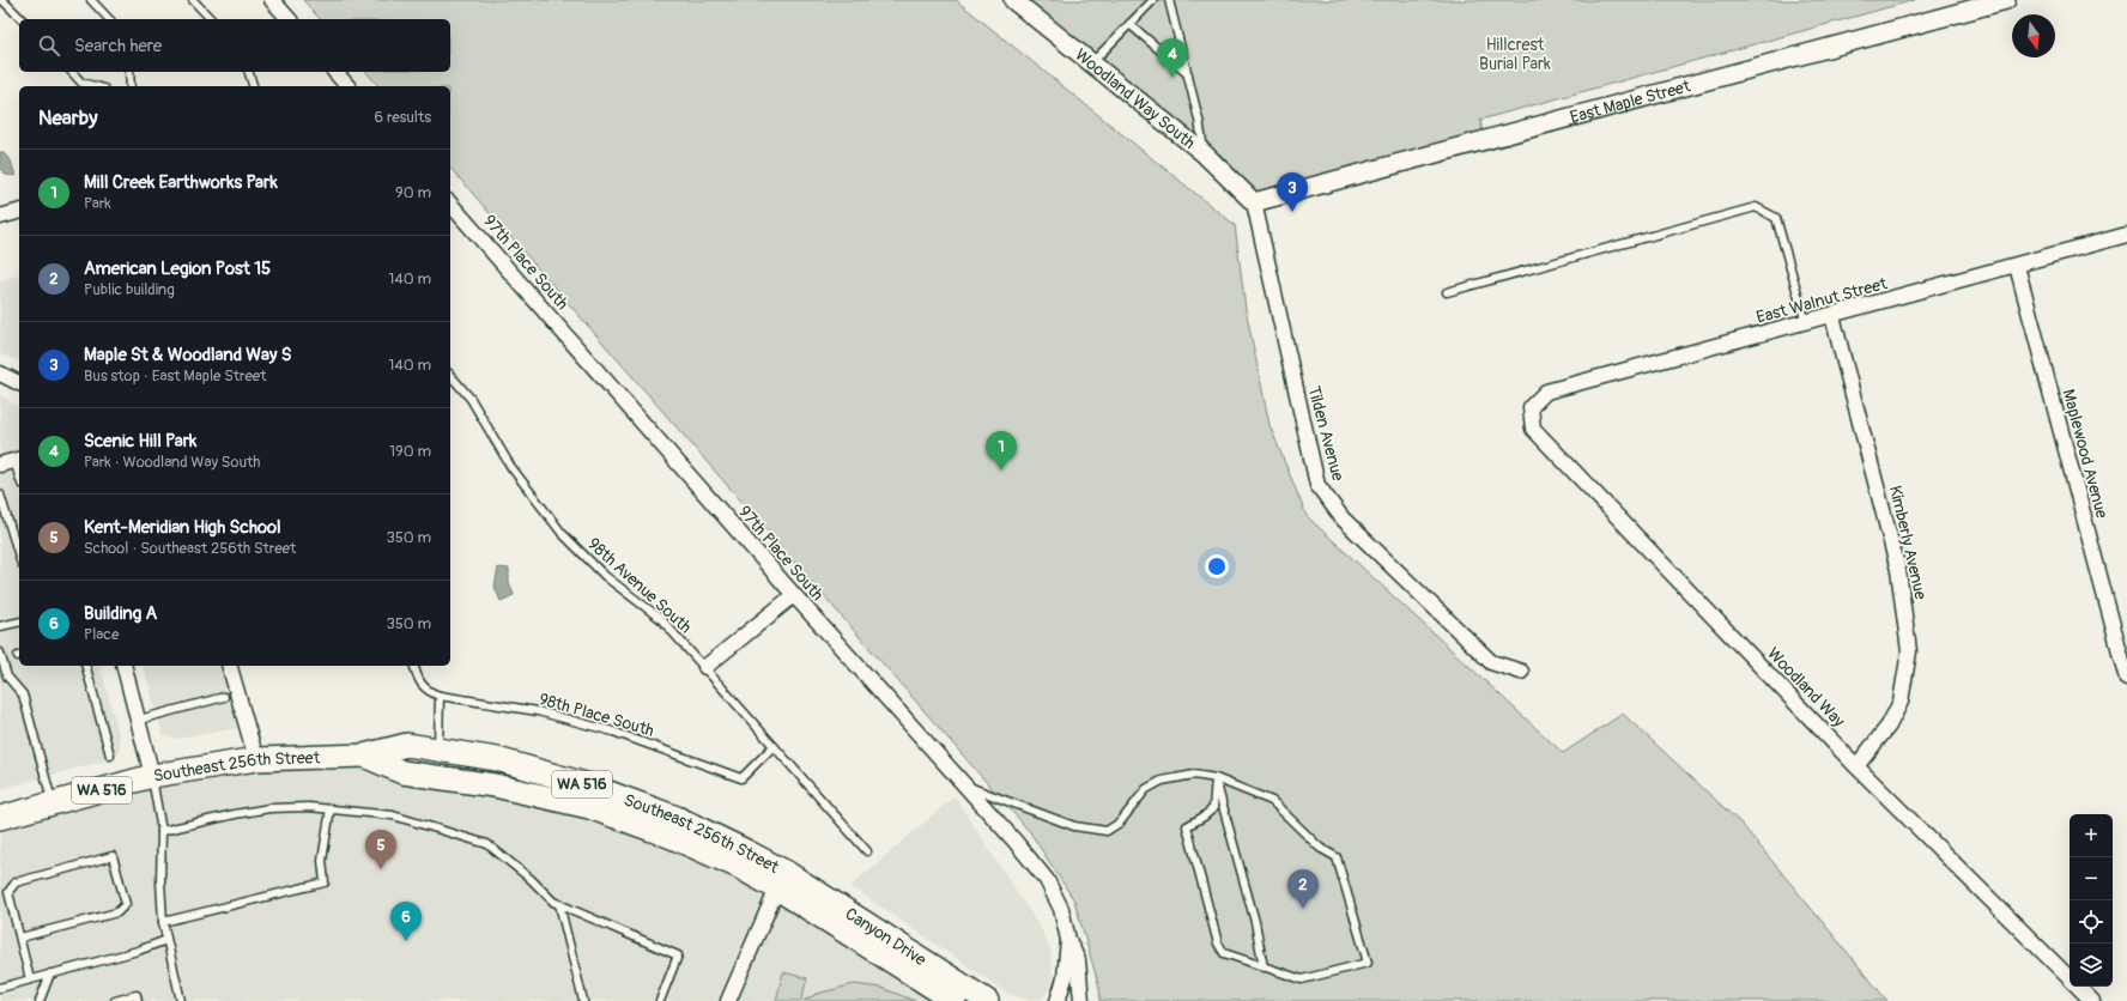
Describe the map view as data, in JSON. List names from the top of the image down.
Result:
{
  "streets": {
    "main road": ["Southeast 256th Street", "WA 516", "Canyon Drive"],
    "street": [
      "Woodland Way South",
      "East Maple Street",
      "97th Place South",
      "East Walnut Street",
      "Tilden Avenue",
      "Maplewood Avenue",
      "Kimberly Avenue",
      "Woodland Way"
    ],
    "lane": ["98th Avenue South", "98th Place South"]
  },
  "crossings": [
    ["Woodland Way South", "East Maple Street"],
    ["Woodland Way South", "Tilden Avenue"],
    ["East Maple Street", "Tilden Avenue"],
    ["East Walnut Street", "Maplewood Avenue"],
    ["East Walnut Street", "Kimberly Avenue"],
    ["East Walnut Street", "Woodland Way"],
    ["Kimberly Avenue", "Woodland Way"],
    ["98th Avenue South", "98th Place South"],
    ["Southeast 256th Street", "Canyon Drive"]
  ],
  "parks": ["Hillcrest Burial Park"],
  "north": "bottom",
  "page": {
    "search": "Search here",
    "pins": [
      "4",
      "3",
      "1",
      "5",
      "2",
      "6"
    ],
    "heading": ["Nearby", "6 results"],
    "list": [
      {
        "mark": "1",
        "name": "Mill Creek Earthworks Park",
        "note": "Park",
        "value": "90 m"
      },
      {
        "mark": "2",
        "name": "American Legion Post 15",
        "note": "Public building",
        "value": "140 m"
      },
      {
        "mark": "3",
        "name": "Maple St & Woodland Way S",
        "note": "Bus stop · East Maple Street",
        "value": "140 m"
      },
      {
        "mark": "4",
        "name": "Scenic Hill Park",
        "note": "Park · Woodland Way South",
        "value": "190 m"
      },
      {
        "mark": "5",
        "name": "Kent-Meridian High School",
        "note": "School · Southeast 256th Street",
        "value": "350 m"
      },
      {
        "mark": "6",
        "name": "Building A",
        "note": "Place",
        "value": "350 m"
      }
    ],
    "map_buttons": ["+", "−"]
  }
}
